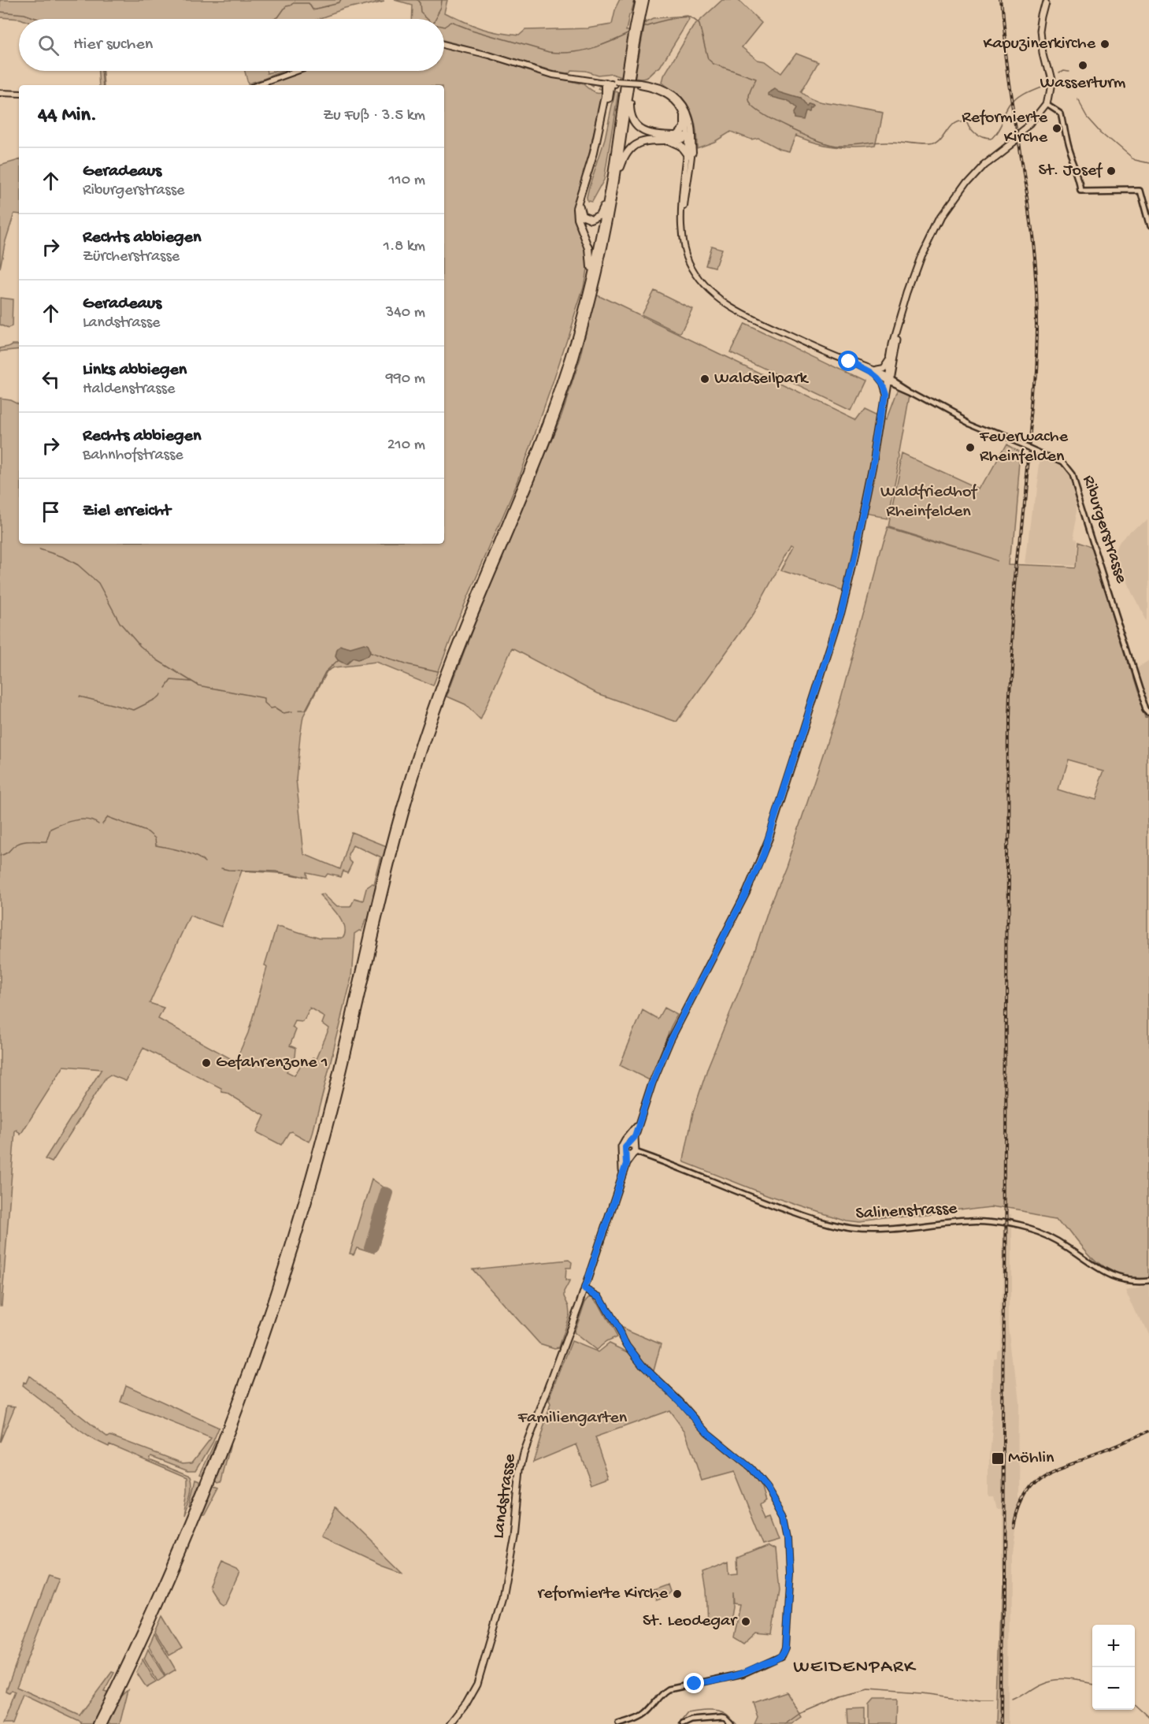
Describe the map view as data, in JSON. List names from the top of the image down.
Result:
{
  "streets": {
    "main road": ["Riburgerstrasse", "Landstrasse"],
    "street": ["Salinenstrasse"]
  },
  "crossings": [
    ["Salinenstrasse", "Landstrasse"]
  ],
  "districts": ["WEIDENPARK"],
  "parks": ["Waldfriedhof Rheinfelden", "Familiengarten"],
  "places": {
    "other": [
      "Kapuzinerkirche",
      "Wasserturm",
      "Reformierte Kirche",
      "St. Josef",
      "Waldseilpark",
      "Feuerwache Rheinfelden",
      "Gefahrenzone 1",
      "reformierte Kirche",
      "St. Leodegar"
    ],
    "transit": ["Möhlin"]
  },
  "page": {
    "search": "Hier suchen",
    "heading": ["44 Min.", "Zu Fuß · 3.5 km"],
    "list": [
      ["Geradeaus", "Riburgerstrasse", "110 m"],
      ["Rechts abbiegen", "Zürcherstrasse", "1.8 km"],
      ["Geradeaus", "Landstrasse", "340 m"],
      ["Links abbiegen", "Haldenstrasse", "990 m"],
      ["Rechts abbiegen", "Bahnhofstrasse", "210 m"],
      "Ziel erreicht"
    ],
    "map_buttons": ["+", "−"]
  }
}
